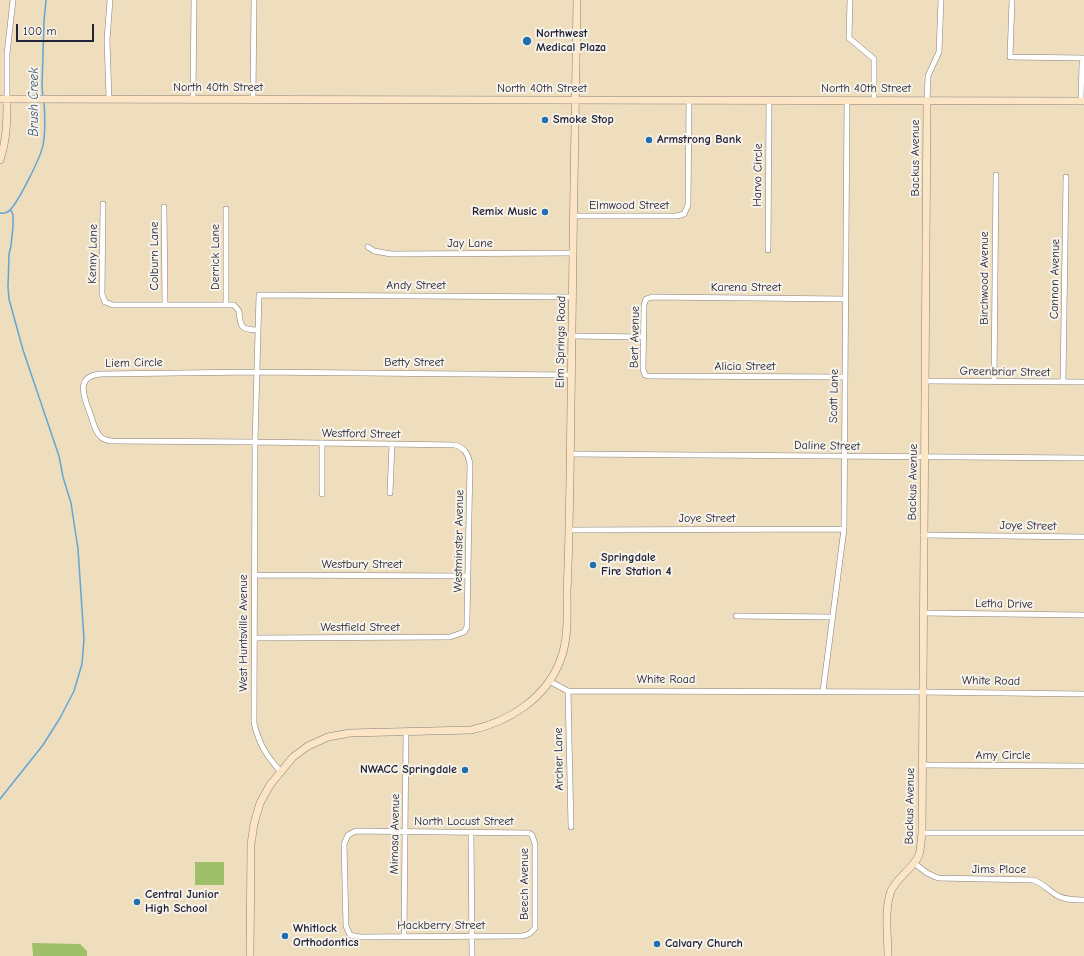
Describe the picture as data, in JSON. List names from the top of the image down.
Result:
{
  "streets": {
    "street": [
      "North 40th Street",
      "Backus Avenue",
      "Harvo Circle",
      "Elmwood Street",
      "Jay Lane",
      "Kenny Lane",
      "Colburn Lane",
      "Derrick Lane",
      "Birchwood Avenue",
      "Cannon Avenue",
      "Andy Street",
      "Karena Street",
      "Bert Avenue",
      "Elm Springs Road",
      "Liem Circle",
      "Betty Street",
      "Alicia Street",
      "Greenbriar Street",
      "Scott Lane",
      "Westford Street",
      "Daline Street",
      "Joye Street",
      "Westminster Avenue",
      "Westbury Street",
      "Letha Drive",
      "Westfield Street",
      "West Huntsville Avenue",
      "White Road",
      "Amy Circle",
      "Archer Lane",
      "North Locust Street",
      "Mimosa Avenue",
      "Jims Place",
      "Beech Avenue",
      "Hackberry Street"
    ]
  },
  "crossings": [
    ["North 40th Street", "Backus Avenue"],
    ["North 40th Street", "Harvo Circle"],
    ["North 40th Street", "Elmwood Street"],
    ["North 40th Street", "Elm Springs Road"],
    ["North 40th Street", "Scott Lane"],
    ["Backus Avenue", "Greenbriar Street"],
    ["Backus Avenue", "Daline Street"],
    ["Backus Avenue", "Joye Street"],
    ["Backus Avenue", "Letha Drive"],
    ["Backus Avenue", "White Road"],
    ["Backus Avenue", "Amy Circle"],
    ["Backus Avenue", "Jims Place"],
    ["Elmwood Street", "Elm Springs Road"],
    ["Jay Lane", "Elm Springs Road"],
    ["Kenny Lane", "Colburn Lane"],
    ["Birchwood Avenue", "Greenbriar Street"],
    ["Cannon Avenue", "Greenbriar Street"],
    ["Andy Street", "Elm Springs Road"],
    ["Andy Street", "West Huntsville Avenue"],
    ["Karena Street", "Bert Avenue"],
    ["Karena Street", "Scott Lane"],
    ["Bert Avenue", "Alicia Street"],
    ["Elm Springs Road", "Betty Street"],
    ["Elm Springs Road", "Daline Street"],
    ["Elm Springs Road", "Joye Street"],
    ["Elm Springs Road", "White Road"],
    ["Liem Circle", "Betty Street"],
    ["Liem Circle", "Westford Street"],
    ["Liem Circle", "West Huntsville Avenue"],
    ["Betty Street", "West Huntsville Avenue"],
    ["Alicia Street", "Scott Lane"],
    ["Scott Lane", "Daline Street"],
    ["Scott Lane", "Joye Street"],
    ["Scott Lane", "White Road"],
    ["Westford Street", "Westminster Avenue"],
    ["Westford Street", "West Huntsville Avenue"],
    ["Westminster Avenue", "Westbury Street"],
    ["Westminster Avenue", "Westfield Street"],
    ["Westbury Street", "West Huntsville Avenue"],
    ["Westfield Street", "West Huntsville Avenue"],
    ["White Road", "Archer Lane"],
    ["North Locust Street", "Mimosa Avenue"],
    ["North Locust Street", "Beech Avenue"],
    ["North Locust Street", "Hackberry Street"],
    ["Mimosa Avenue", "Hackberry Street"],
    ["Beech Avenue", "Hackberry Street"]
  ],
  "water": ["Brush Creek"],
  "places": [
    "Northwest Medical Plaza",
    "Smoke Stop",
    "Armstrong Bank",
    "Remix Music",
    "Springdale Fire Station 4",
    "NWACC Springdale",
    "Central Junior High School",
    "Whitlock Orthodontics",
    "Calvary Church"
  ],
  "scale_bar": "100 m"
}
